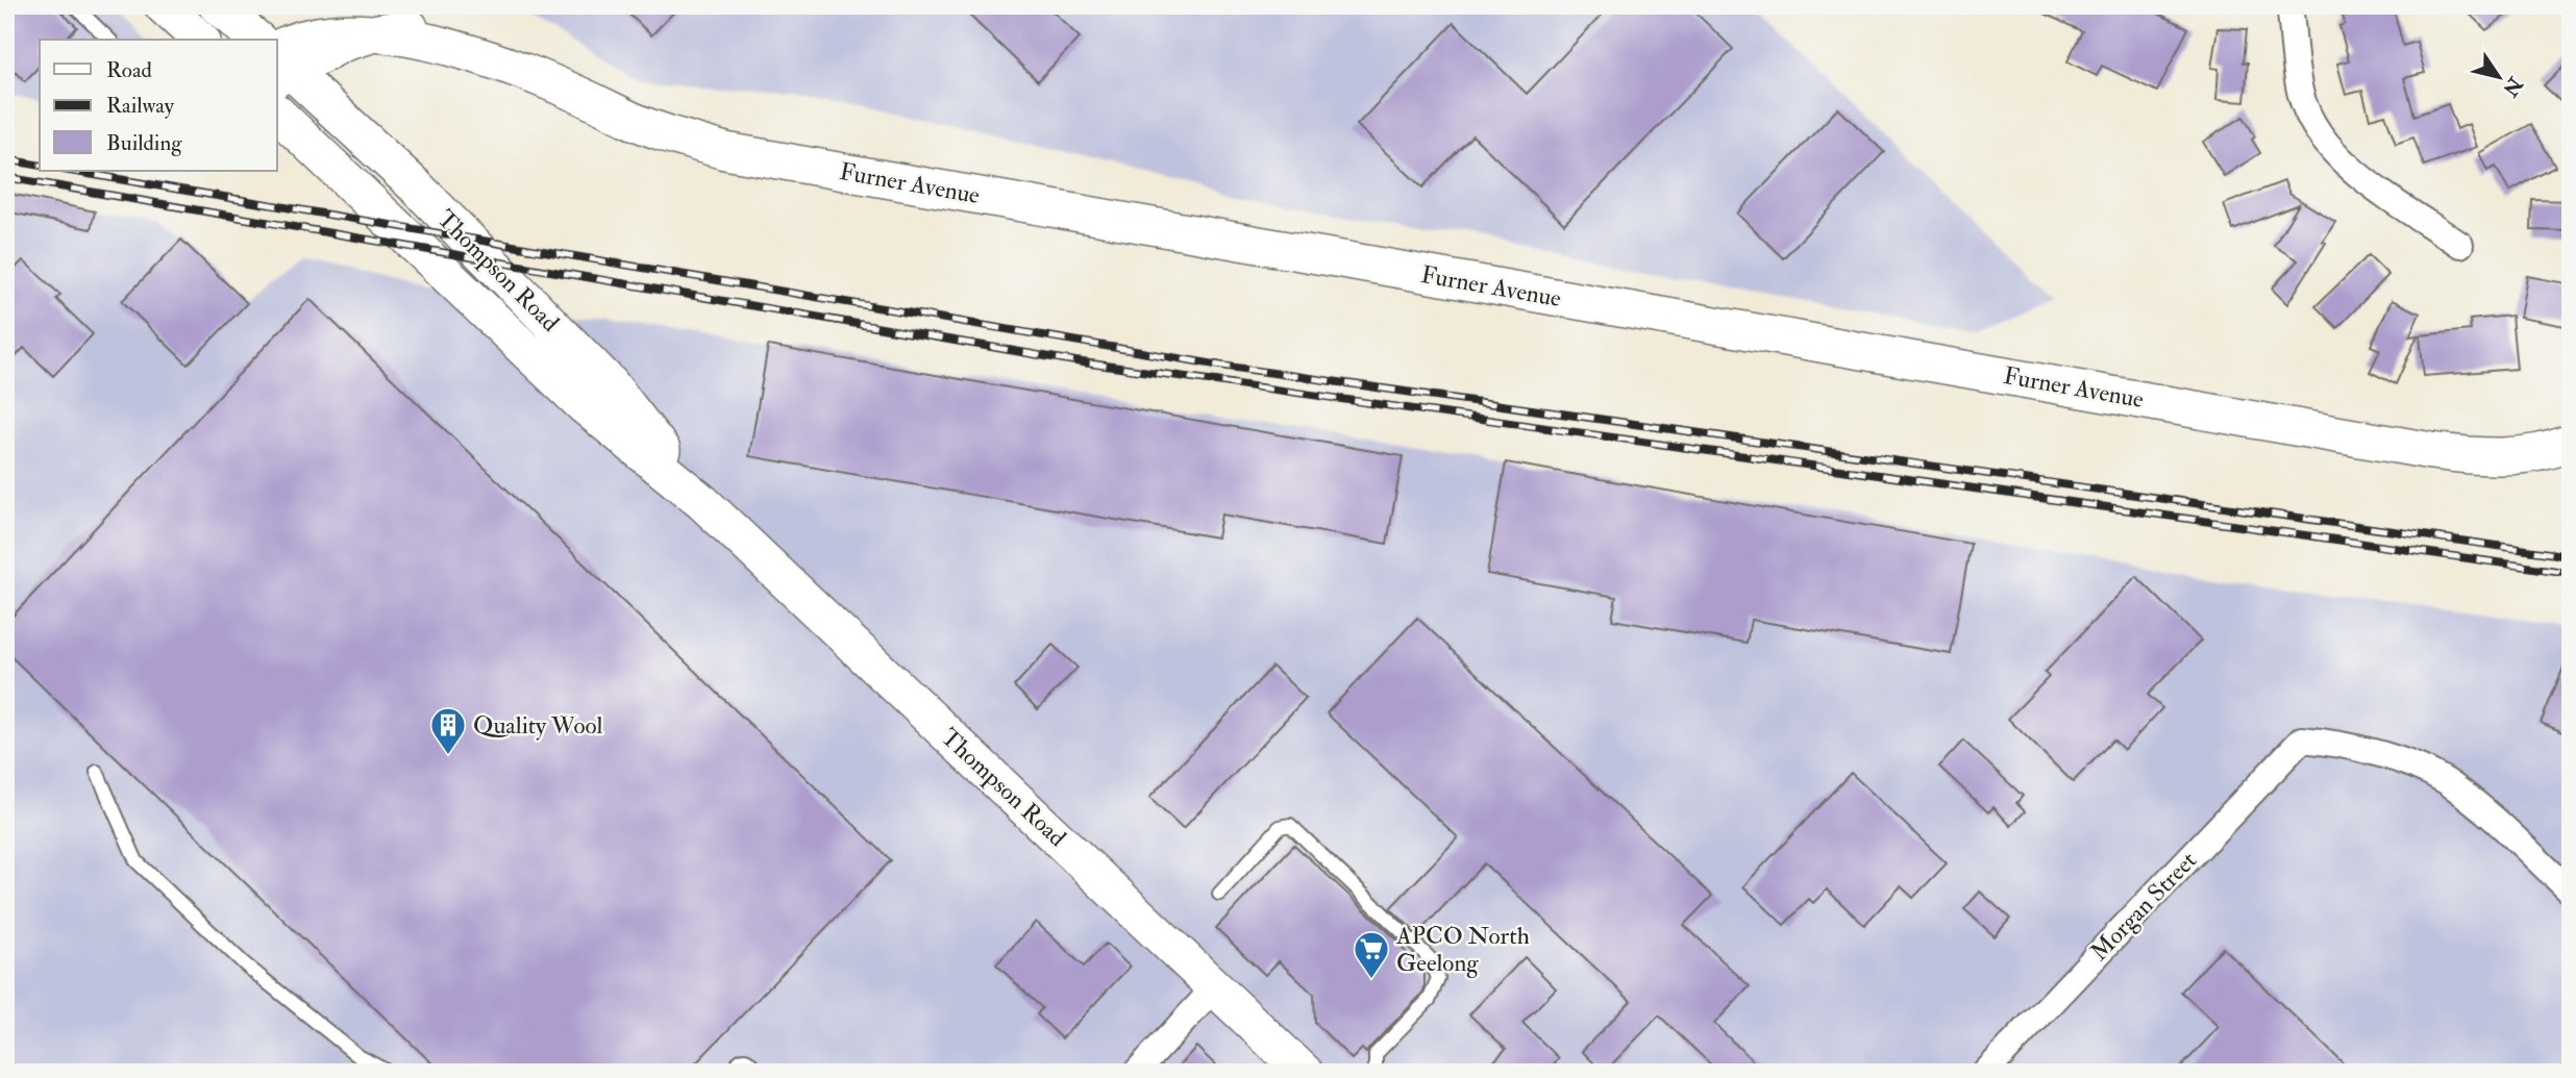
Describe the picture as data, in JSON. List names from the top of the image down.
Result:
{
  "streets": {
    "street": ["Furner Avenue", "Thompson Road", "Morgan Street"]
  },
  "crossings": [
    ["Furner Avenue", "Thompson Road"]
  ],
  "places": {
    "building": ["Quality Wool"],
    "supermarket": ["APCO North Geelong"]
  },
  "legend": ["Road", "Railway", "Building"],
  "north": "bottom right"
}
